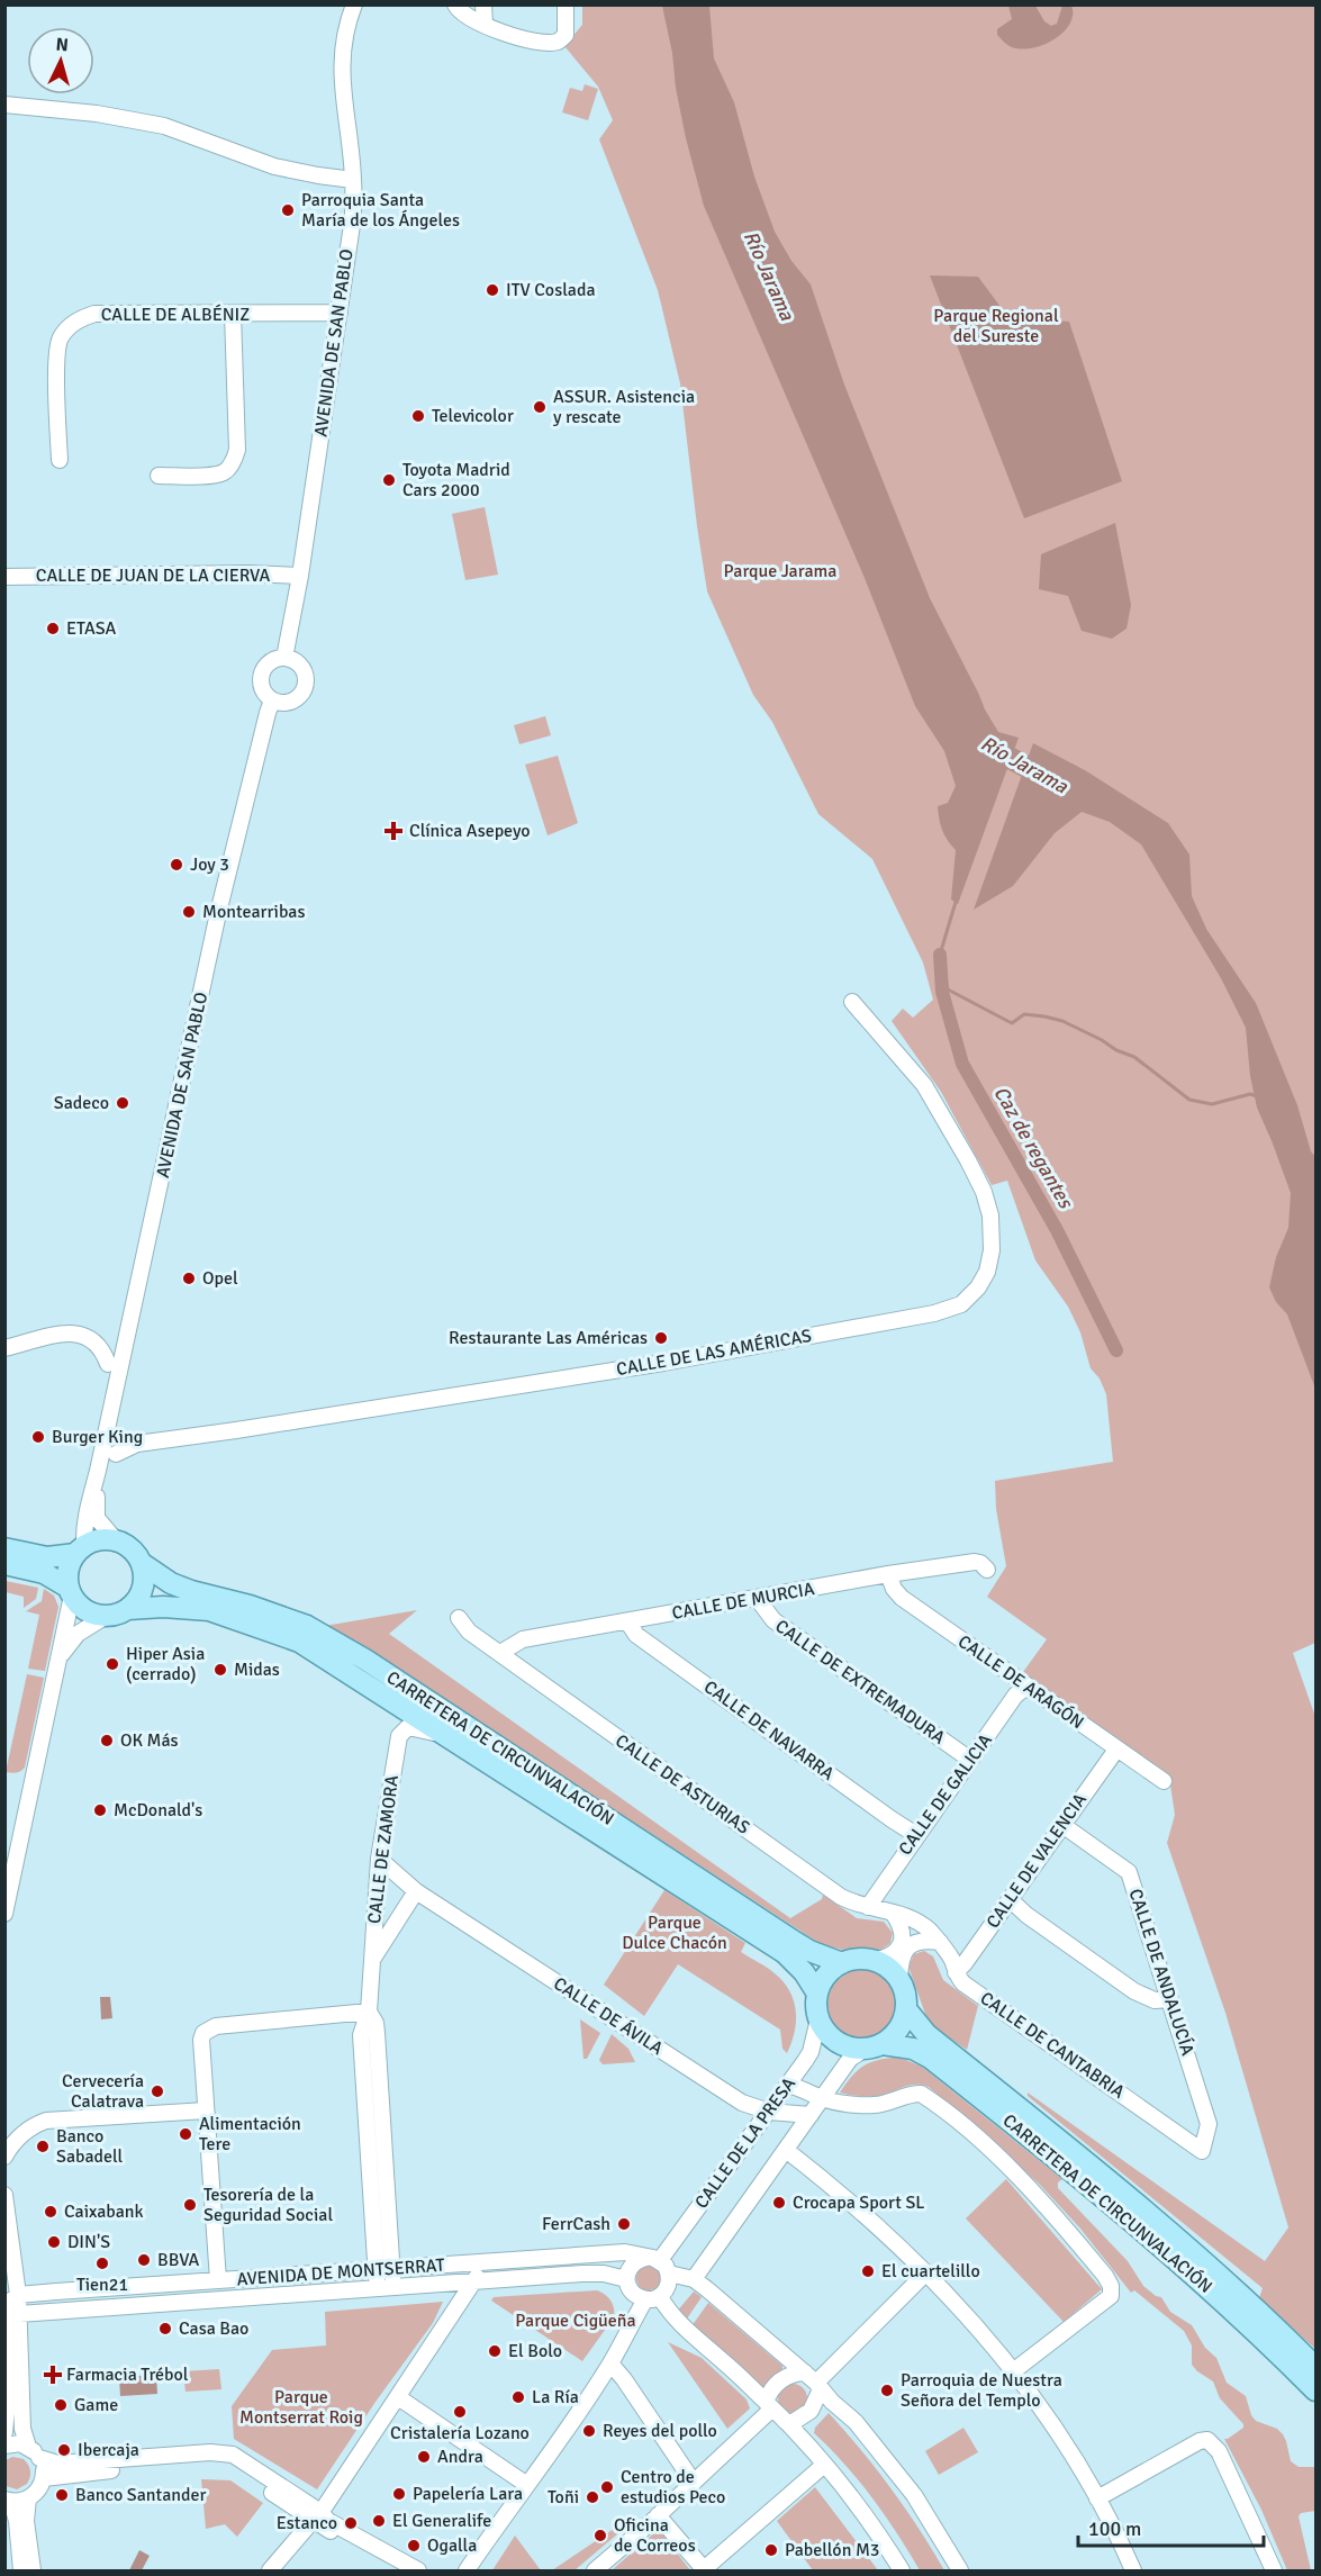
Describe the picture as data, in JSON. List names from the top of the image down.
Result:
{
  "streets": {
    "main road": ["CARRETERA DE CIRCUNVALACIÓN"],
    "street": [
      "CALLE DE ALBÉNIZ",
      "AVENIDA DE SAN PABLO",
      "CALLE DE JUAN DE LA CIERVA",
      "CALLE DE LAS AMÉRICAS",
      "CALLE DE MURCIA",
      "CALLE DE EXTREMADURA",
      "CALLE DE ARAGÓN",
      "CALLE DE NAVARRA",
      "CALLE DE ASTURIAS",
      "CALLE DE GALICIA",
      "CALLE DE ZAMORA",
      "CALLE DE VALENCIA",
      "CALLE DE ANDALUCÍA",
      "CALLE DE ÁVILA",
      "CALLE DE CANTABRIA",
      "CALLE DE LA PRESA",
      "AVENIDA DE MONTSERRAT"
    ]
  },
  "crossings": [
    ["CALLE DE ALBÉNIZ", "AVENIDA DE SAN PABLO"],
    ["AVENIDA DE SAN PABLO", "CALLE DE JUAN DE LA CIERVA"],
    ["AVENIDA DE SAN PABLO", "CARRETERA DE CIRCUNVALACIÓN"],
    ["CALLE DE MURCIA", "CALLE DE EXTREMADURA"],
    ["CALLE DE MURCIA", "CALLE DE ARAGÓN"],
    ["CALLE DE MURCIA", "CALLE DE NAVARRA"],
    ["CALLE DE MURCIA", "CALLE DE ASTURIAS"],
    ["CALLE DE EXTREMADURA", "CALLE DE GALICIA"],
    ["CALLE DE ARAGÓN", "CALLE DE GALICIA"],
    ["CALLE DE ARAGÓN", "CALLE DE VALENCIA"],
    ["CALLE DE NAVARRA", "CALLE DE GALICIA"],
    ["CARRETERA DE CIRCUNVALACIÓN", "CALLE DE ZAMORA"],
    ["CARRETERA DE CIRCUNVALACIÓN", "CALLE DE LA PRESA"],
    ["CALLE DE ASTURIAS", "CALLE DE GALICIA"],
    ["CALLE DE ASTURIAS", "CALLE DE CANTABRIA"],
    ["CALLE DE ZAMORA", "CALLE DE ÁVILA"],
    ["CALLE DE ZAMORA", "AVENIDA DE MONTSERRAT"],
    ["CALLE DE VALENCIA", "CALLE DE ANDALUCÍA"],
    ["CALLE DE VALENCIA", "CALLE DE CANTABRIA"],
    ["CALLE DE ANDALUCÍA", "CALLE DE CANTABRIA"],
    ["CALLE DE ÁVILA", "CALLE DE LA PRESA"],
    ["CALLE DE LA PRESA", "AVENIDA DE MONTSERRAT"]
  ],
  "water": ["Río Jarama", "Caz de regantes"],
  "parks": [
    "Parque Regional del Sureste",
    "Parque Jarama",
    "Parque Dulce Chacón",
    "Parque Cigüeña",
    "Parque Montserrat Roig"
  ],
  "places": {
    "other": [
      "Parroquia Santa María de los Ángeles",
      "ITV Coslada",
      "ASSUR. Asistencia y rescate",
      "Televicolor",
      "Toyota Madrid Cars 2000",
      "ETASA",
      "Joy 3",
      "Montearribas",
      "Sadeco",
      "Opel",
      "Restaurante Las Américas",
      "Burger King",
      "Hiper Asia (cerrado)",
      "Midas",
      "OK Más",
      "McDonald's",
      "Cervecería Calatrava",
      "Alimentación Tere",
      "Banco Sabadell",
      "Crocapa Sport SL",
      "Tesorería de la Seguridad Social",
      "Caixabank",
      "FerrCash",
      "DIN'S",
      "BBVA",
      "Tien21",
      "El cuartelillo",
      "Casa Bao",
      "El Bolo",
      "Parroquia de Nuestra Señora del Templo",
      "La Ría",
      "Game",
      "Cristalería Lozano",
      "Reyes del pollo",
      "Ibercaja",
      "Andra",
      "Centro de estudios Peco",
      "Papelería Lara",
      "Banco Santander",
      "Toñi",
      "El Generalife",
      "Estanco",
      "Oficina de Correos",
      "Ogalla",
      "Pabellón M3"
    ],
    "health": ["Clínica Asepeyo", "Farmacia Trébol"]
  },
  "scale_bar": "100 m",
  "north": "top"
}
